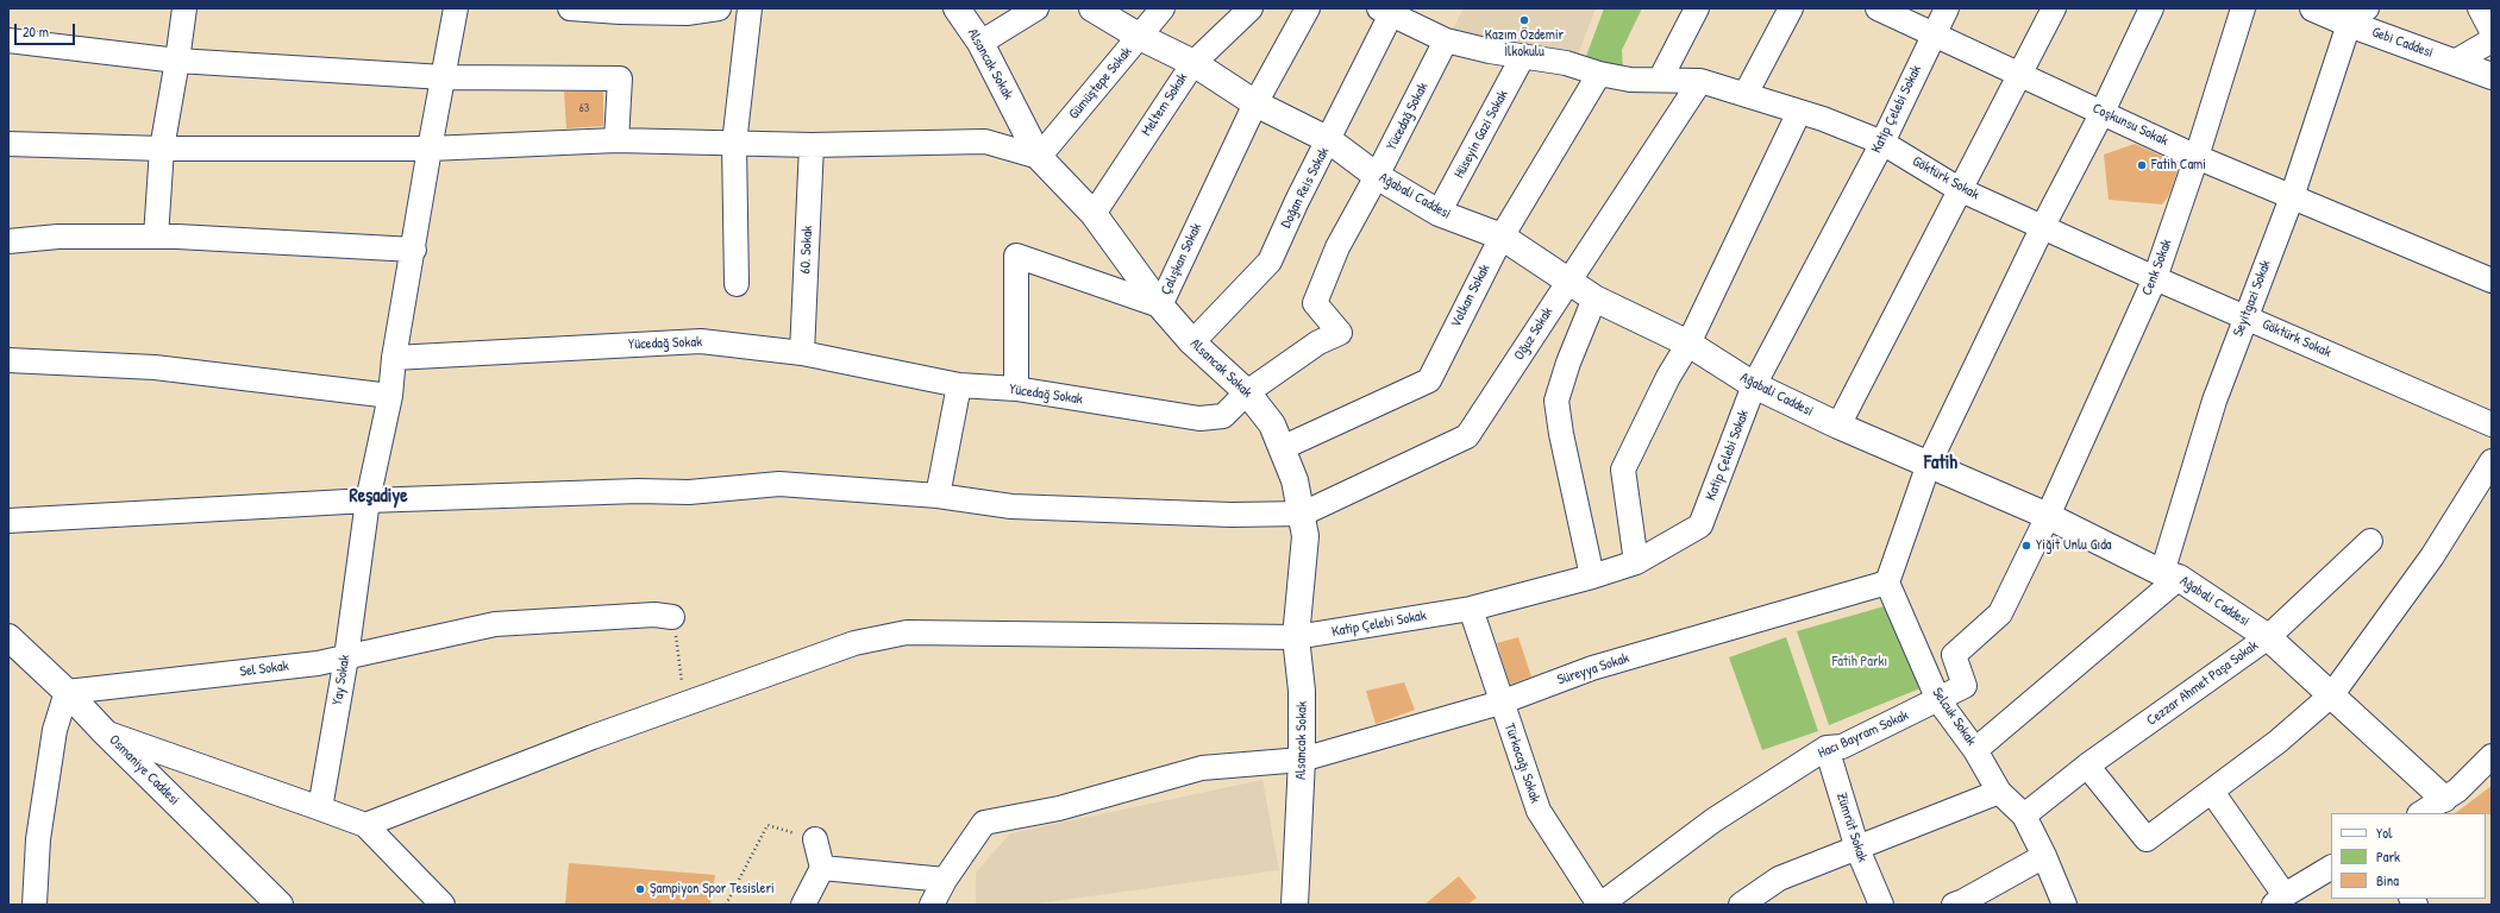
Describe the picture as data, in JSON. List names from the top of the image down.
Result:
{
  "streets": {
    "street": [
      "Gebi Caddesi",
      "Alsancak Sokak",
      "Gümüştepe Sokak",
      "Meltem Sokak",
      "Katip Çelebi Sokak",
      "Yücedağ Sokak",
      "Coşkunsu Sokak",
      "Hüseyin Gazi Sokak",
      "Göktürk Sokak",
      "Doğan Reis Sokak",
      "Ağabali Caddesi",
      "60. Sokak",
      "Çalışkan Sokak",
      "Cenk Sokak",
      "Volkan Sokak",
      "Seyitgazi Sokak",
      "Oğuz Sokak",
      "Sel Sokak",
      "Süreyya Sokak",
      "Yay Sokak",
      "Cezzar Ahmet Paşa Sokak",
      "Selcuk Sokak",
      "Hacı Bayram Sokak",
      "Türkocağı Sokak",
      "Osmaniye Caddesi",
      "Zümrüt Sokak"
    ]
  },
  "crossings": [
    ["Gebi Caddesi", "Seyitgazi Sokak"],
    ["Alsancak Sokak", "Gümüştepe Sokak"],
    ["Alsancak Sokak", "Meltem Sokak"],
    ["Alsancak Sokak", "Katip Çelebi Sokak"],
    ["Alsancak Sokak", "Yücedağ Sokak"],
    ["Alsancak Sokak", "Doğan Reis Sokak"],
    ["Alsancak Sokak", "Çalışkan Sokak"],
    ["Alsancak Sokak", "Volkan Sokak"],
    ["Alsancak Sokak", "Oğuz Sokak"],
    ["Alsancak Sokak", "Süreyya Sokak"],
    ["Gümüştepe Sokak", "Ağabali Caddesi"],
    ["Meltem Sokak", "Ağabali Caddesi"],
    ["Katip Çelebi Sokak", "Coşkunsu Sokak"],
    ["Katip Çelebi Sokak", "Göktürk Sokak"],
    ["Katip Çelebi Sokak", "Ağabali Caddesi"],
    ["Katip Çelebi Sokak", "Türkocağı Sokak"],
    ["Yücedağ Sokak", "Göktürk Sokak"],
    ["Yücedağ Sokak", "Ağabali Caddesi"],
    ["Yücedağ Sokak", "60. Sokak"],
    ["Yücedağ Sokak", "Çalışkan Sokak"],
    ["Yücedağ Sokak", "Yay Sokak"],
    ["Coşkunsu Sokak", "Cenk Sokak"],
    ["Coşkunsu Sokak", "Seyitgazi Sokak"],
    ["Hüseyin Gazi Sokak", "Göktürk Sokak"],
    ["Hüseyin Gazi Sokak", "Ağabali Caddesi"],
    ["Göktürk Sokak", "Doğan Reis Sokak"],
    ["Göktürk Sokak", "Cenk Sokak"],
    ["Göktürk Sokak", "Volkan Sokak"],
    ["Göktürk Sokak", "Seyitgazi Sokak"],
    ["Göktürk Sokak", "Oğuz Sokak"],
    ["Doğan Reis Sokak", "Ağabali Caddesi"],
    ["Ağabali Caddesi", "Çalışkan Sokak"],
    ["Ağabali Caddesi", "Cenk Sokak"],
    ["Ağabali Caddesi", "Volkan Sokak"],
    ["Ağabali Caddesi", "Seyitgazi Sokak"],
    ["Ağabali Caddesi", "Oğuz Sokak"],
    ["Ağabali Caddesi", "Cezzar Ahmet Paşa Sokak"],
    ["Ağabali Caddesi", "Hacı Bayram Sokak"],
    ["Cenk Sokak", "Hacı Bayram Sokak"],
    ["Sel Sokak", "Yay Sokak"],
    ["Sel Sokak", "Osmaniye Caddesi"],
    ["Süreyya Sokak", "Selcuk Sokak"],
    ["Süreyya Sokak", "Türkocağı Sokak"],
    ["Cezzar Ahmet Paşa Sokak", "Selcuk Sokak"],
    ["Selcuk Sokak", "Hacı Bayram Sokak"],
    ["Hacı Bayram Sokak", "Türkocağı Sokak"],
    ["Hacı Bayram Sokak", "Zümrüt Sokak"]
  ],
  "districts": ["Fatih", "Reşadiye"],
  "parks": ["Fatih Parkı"],
  "places": [
    "Kazım Özdemir İlkokulu",
    "Fatih Cami",
    "Yiğit Unlu Gıda",
    "Şampiyon Spor Tesisleri"
  ],
  "house_numbers": ["63"],
  "legend": ["Yol", "Park", "Bina"],
  "scale_bar": "20 m"
}
